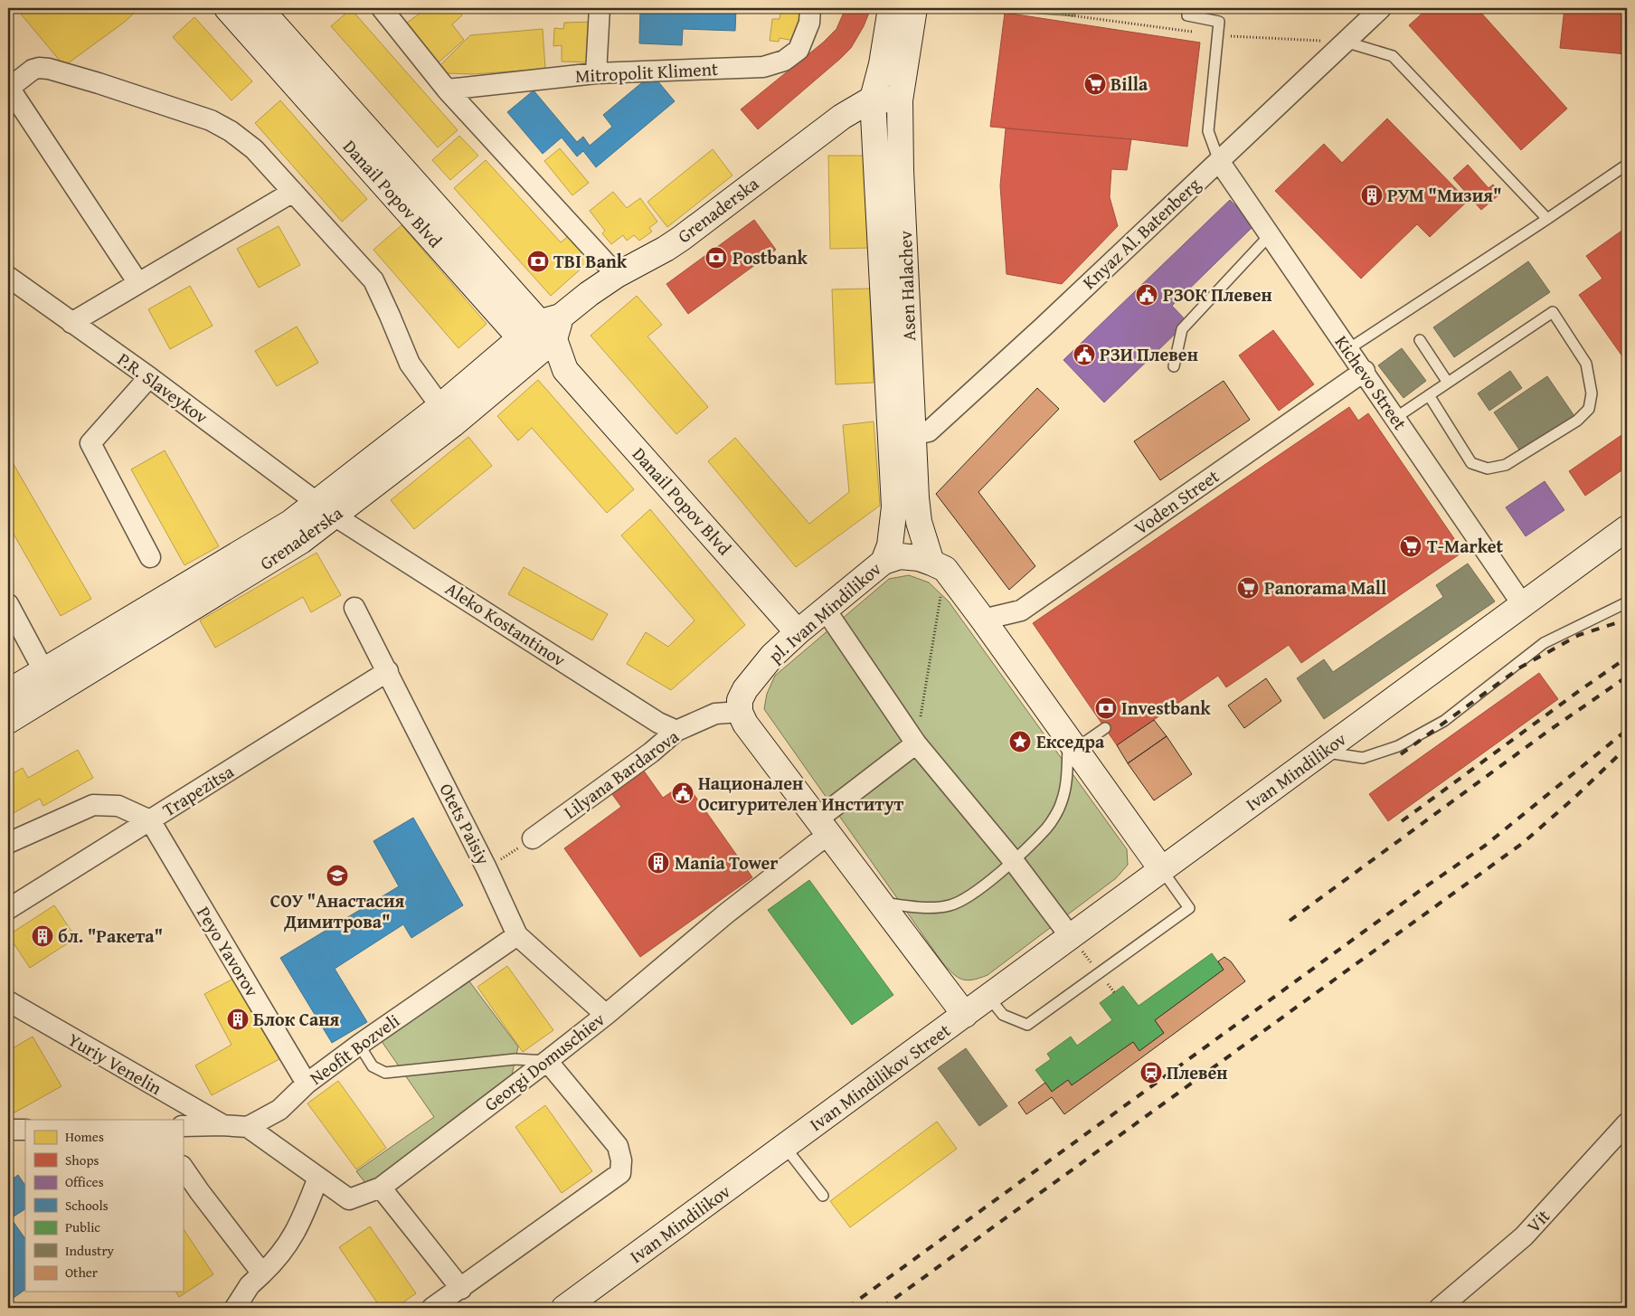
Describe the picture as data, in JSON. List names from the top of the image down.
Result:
{
  "streets": {
    "street": [
      "Mitropolit Kliment",
      "Danail Popov Blvd",
      "Grenaderska",
      "Knyaz Al. Batenberg",
      "Asen Halachev",
      "Kichevo Street",
      "P.R. Slaveykov",
      "Voden Street",
      "pl. Ivan Mindilikov",
      "Aleko Kostantinov",
      "Ivan Mindilikov",
      "Lilyana Bardarova",
      "Trapezitsa",
      "Otets Paisiy",
      "Peyo Yavorov",
      "Neofit Bozveli",
      "Georgi Domuschiev",
      "Yuriy Venelin",
      "Ivan Mindilikov Street",
      "Vit"
    ]
  },
  "crossings": [
    ["Danail Popov Blvd", "Grenaderska"],
    ["Danail Popov Blvd", "pl. Ivan Mindilikov"],
    ["Grenaderska", "Asen Halachev"],
    ["Grenaderska", "P.R. Slaveykov"],
    ["Grenaderska", "Aleko Kostantinov"],
    ["Knyaz Al. Batenberg", "Asen Halachev"],
    ["Knyaz Al. Batenberg", "Kichevo Street"],
    ["Asen Halachev", "pl. Ivan Mindilikov"],
    ["Kichevo Street", "Voden Street"],
    ["Kichevo Street", "Ivan Mindilikov"],
    ["P.R. Slaveykov", "Aleko Kostantinov"],
    ["pl. Ivan Mindilikov", "Lilyana Bardarova"],
    ["Aleko Kostantinov", "Lilyana Bardarova"],
    ["Ivan Mindilikov", "Ivan Mindilikov Street"],
    ["Trapezitsa", "Otets Paisiy"],
    ["Trapezitsa", "Peyo Yavorov"],
    ["Otets Paisiy", "Neofit Bozveli"],
    ["Otets Paisiy", "Georgi Domuschiev"],
    ["Peyo Yavorov", "Neofit Bozveli"],
    ["Neofit Bozveli", "Georgi Domuschiev"]
  ],
  "places": {
    "supermarket": ["Billa", "T-Market", "Panorama Mall"],
    "building": [
      "РУМ \"Мизия\"",
      "Mania Tower",
      "бл. \"Ракета\"",
      "Блок Саня"
    ],
    "bank": ["Postbank", "TBI Bank", "Investbank"],
    "public building": ["РЗОК Плевен", "РЗИ Плевен", "Национален Осигурителен Институт"],
    "place": ["Екседра"],
    "school or university": ["СОУ \"Анастасия Димитрова\""],
    "station": ["Плевен"]
  },
  "legend": [
    "Homes",
    "Shops",
    "Offices",
    "Schools",
    "Public",
    "Industry",
    "Other"
  ]
}
